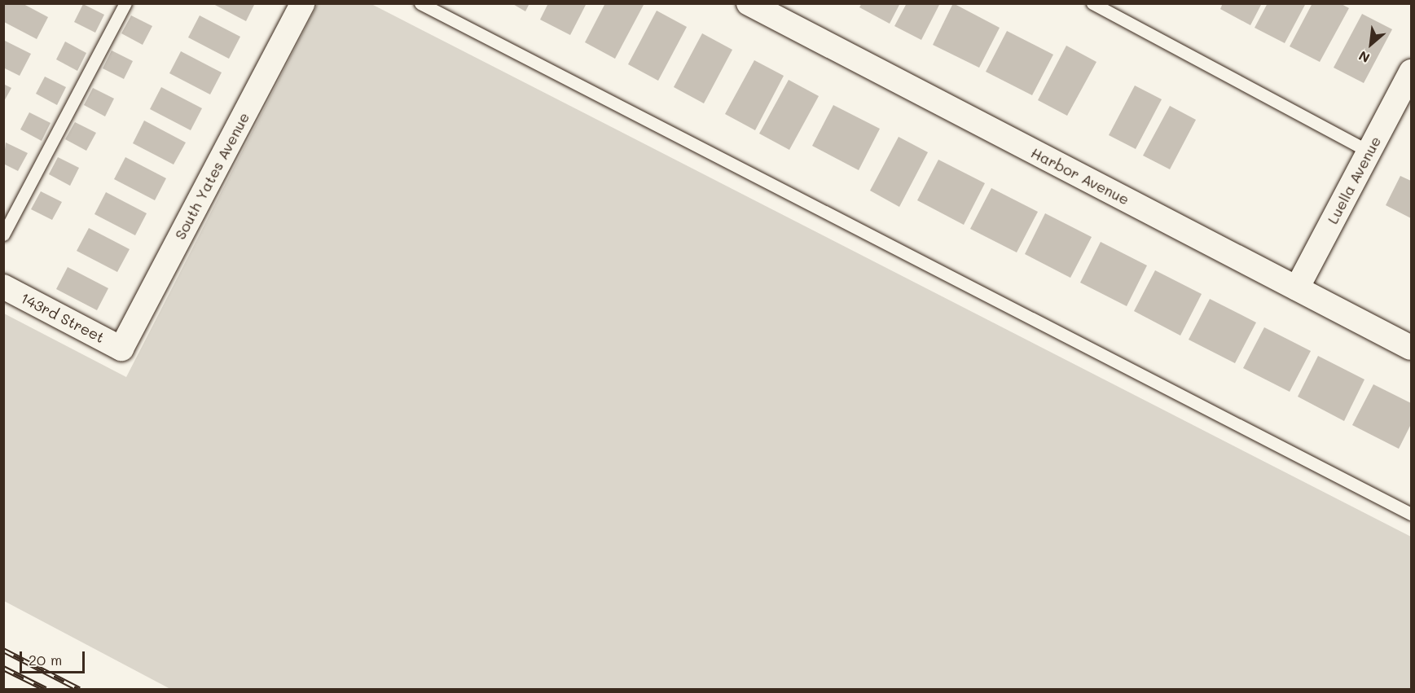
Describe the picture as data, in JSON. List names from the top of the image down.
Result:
{
  "streets": {
    "street": [
      "South Yates Avenue",
      "Harbor Avenue",
      "Luella Avenue",
      "143rd Street"
    ]
  },
  "crossings": [
    ["South Yates Avenue", "143rd Street"],
    ["Harbor Avenue", "Luella Avenue"]
  ],
  "scale_bar": "20 m",
  "north": "bottom left"
}
